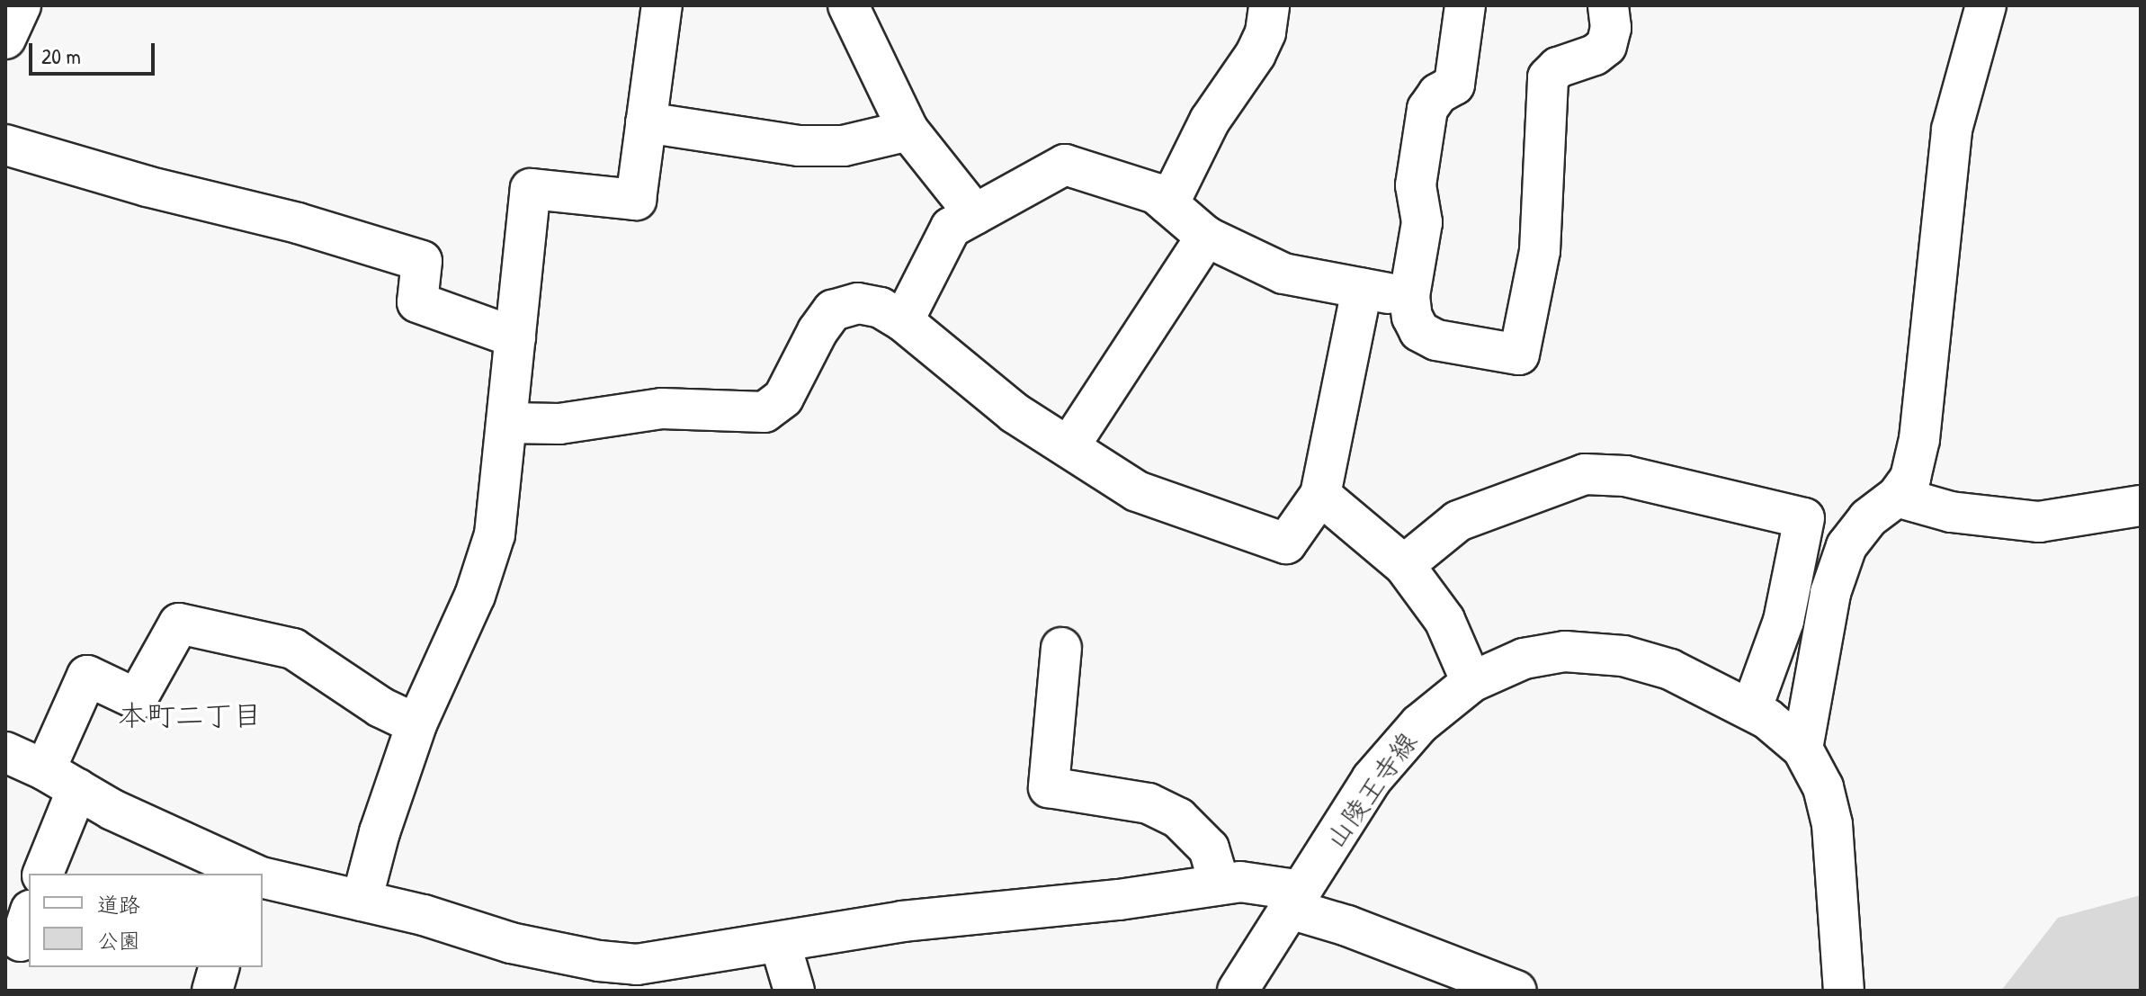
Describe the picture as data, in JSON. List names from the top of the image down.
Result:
{
  "streets": {
    "street": ["山陵王寺線"]
  },
  "districts": ["本町二丁目"],
  "legend": ["道路", "公園"],
  "scale_bar": "20 m"
}
